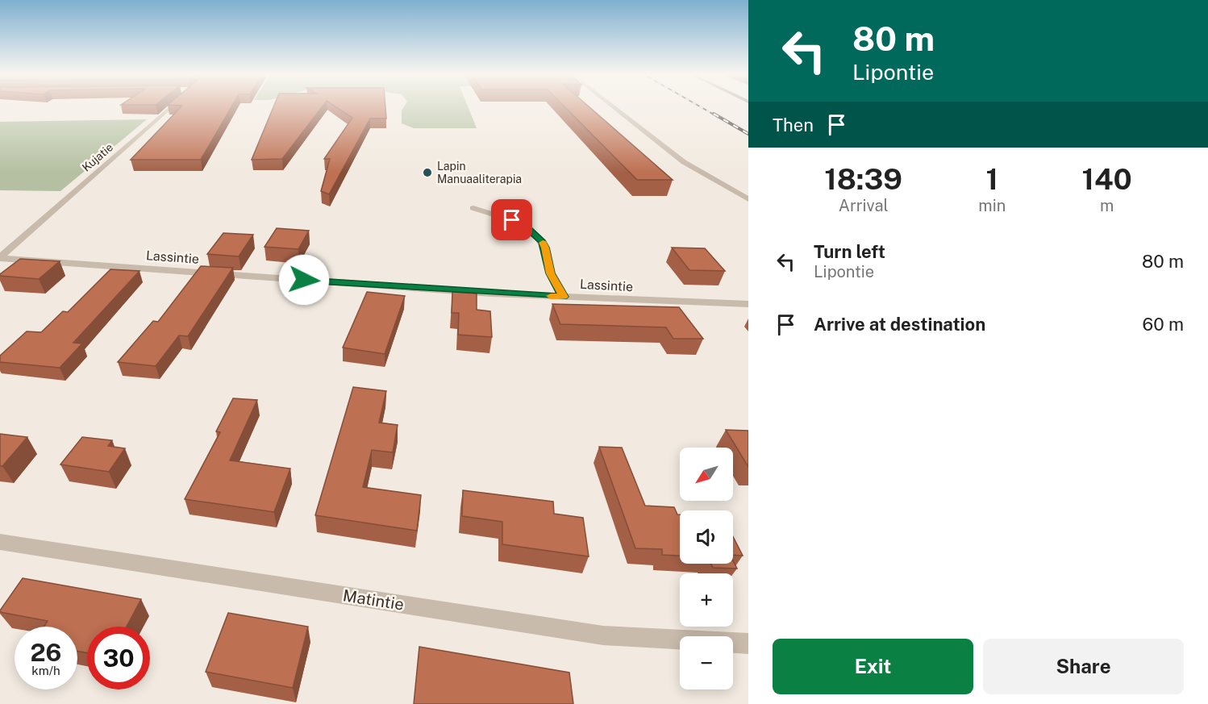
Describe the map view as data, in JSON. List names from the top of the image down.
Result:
{
  "streets": {
    "street": ["Kujatie", "Lassintie", "Matintie"]
  },
  "crossings": [
    ["Kujatie", "Lassintie"]
  ],
  "places": ["Lapin Manuaaliterapia"],
  "north": "bottom left",
  "page": {
    "turn": ["80 m", "Lipontie"],
    "then": "Then",
    "eta": [
      "18:39",
      "Arrival",
      "1",
      "min",
      "140",
      "m"
    ],
    "list": [
      {
        "name": "Turn left",
        "note": "Lipontie",
        "value": "80 m"
      },
      {
        "name": "Arrive at destination",
        "value": "60 m"
      }
    ],
    "map_buttons": ["+", "−"],
    "speed": "26 km/h",
    "limit": "30",
    "buttons": ["Exit", "Share"]
  }
}
